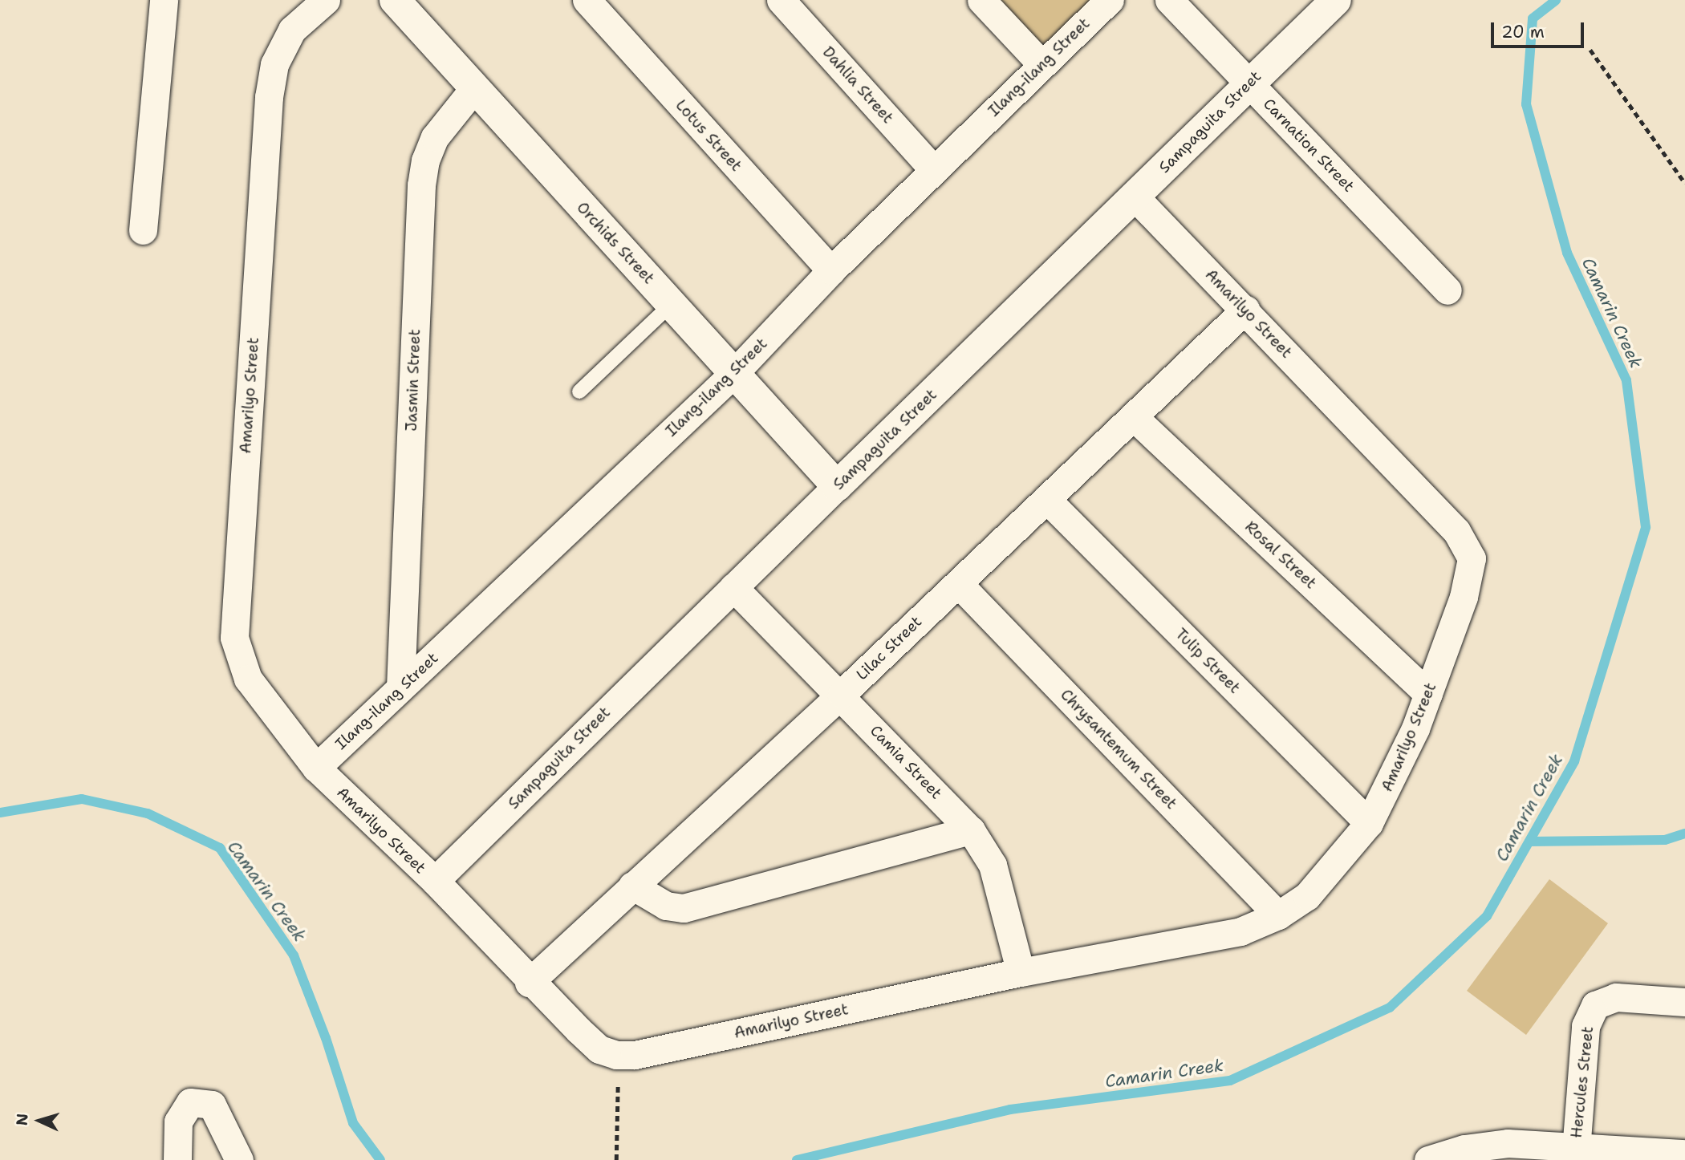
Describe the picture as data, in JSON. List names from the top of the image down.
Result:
{
  "streets": {
    "street": [
      "Ilang-ilang Street",
      "Dahlia Street",
      "Sampaguita Street",
      "Lotus Street",
      "Carnation Street",
      "Orchids Street",
      "Amarilyo Street",
      "Jasmin Street",
      "Rosal Street",
      "Lilac Street",
      "Tulip Street",
      "Chrysantemum Street",
      "Camia Street",
      "Hercules Street"
    ]
  },
  "crossings": [
    ["Ilang-ilang Street", "Dahlia Street"],
    ["Ilang-ilang Street", "Lotus Street"],
    ["Ilang-ilang Street", "Orchids Street"],
    ["Ilang-ilang Street", "Amarilyo Street"],
    ["Ilang-ilang Street", "Jasmin Street"],
    ["Sampaguita Street", "Carnation Street"],
    ["Sampaguita Street", "Orchids Street"],
    ["Sampaguita Street", "Amarilyo Street"],
    ["Sampaguita Street", "Camia Street"],
    ["Orchids Street", "Jasmin Street"],
    ["Amarilyo Street", "Rosal Street"],
    ["Amarilyo Street", "Lilac Street"],
    ["Amarilyo Street", "Tulip Street"],
    ["Amarilyo Street", "Chrysantemum Street"],
    ["Amarilyo Street", "Camia Street"],
    ["Rosal Street", "Lilac Street"],
    ["Lilac Street", "Tulip Street"],
    ["Lilac Street", "Chrysantemum Street"],
    ["Lilac Street", "Camia Street"]
  ],
  "water": ["Camarin Creek"],
  "scale_bar": "20 m",
  "north": "left"
}
